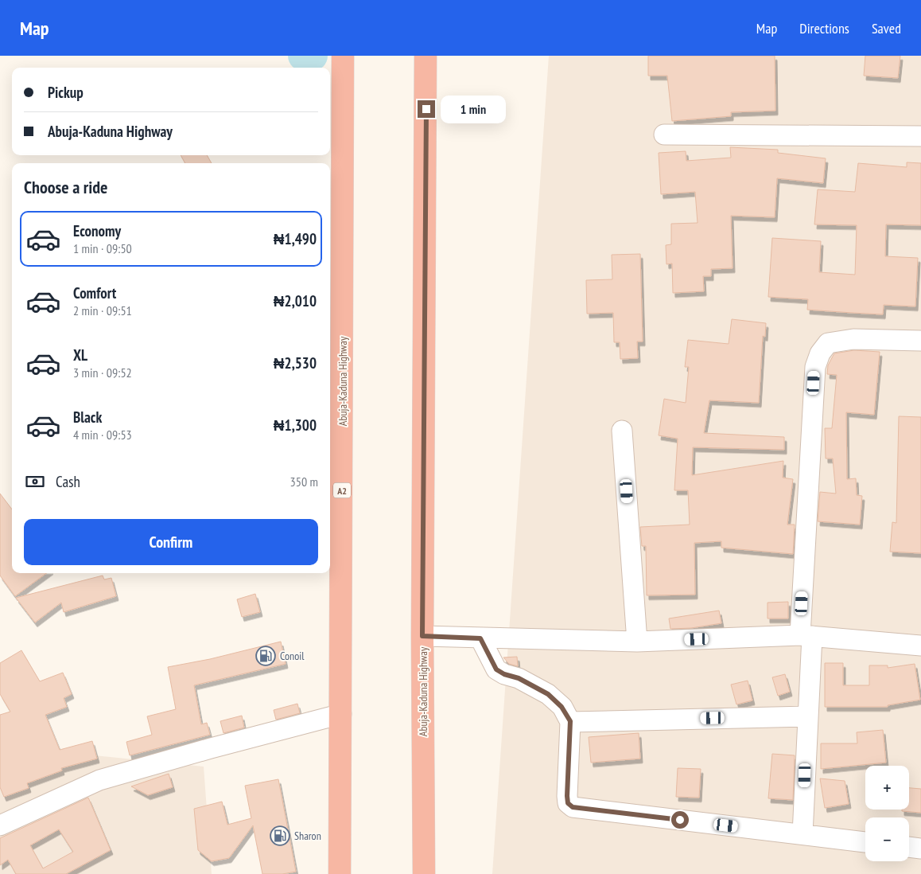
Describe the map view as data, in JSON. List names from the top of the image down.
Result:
{
  "streets": {
    "highway": ["Abuja-Kaduna Highway", "A2"]
  },
  "places": {
    "fuel station": ["Conoil", "Sharon"]
  },
  "page": {
    "header": "Map",
    "nav": ["Map", "Directions", "Saved"],
    "banner": ["Pickup", "Abuja-Kaduna Highway"],
    "bubble": "1 min",
    "heading": "Choose a ride",
    "list": [
      {
        "name": "Economy",
        "note": "1 min · 09:50",
        "value": "₦1,490"
      },
      {
        "name": "Comfort",
        "note": "2 min · 09:51",
        "value": "₦2,010"
      },
      {
        "name": "XL",
        "note": "3 min · 09:52",
        "value": "₦2,530"
      },
      {
        "name": "Black",
        "note": "4 min · 09:53",
        "value": "₦1,300"
      }
    ],
    "pay": ["Cash", "350 m"],
    "buttons": "Confirm",
    "map_buttons": ["+", "−"]
  }
}
